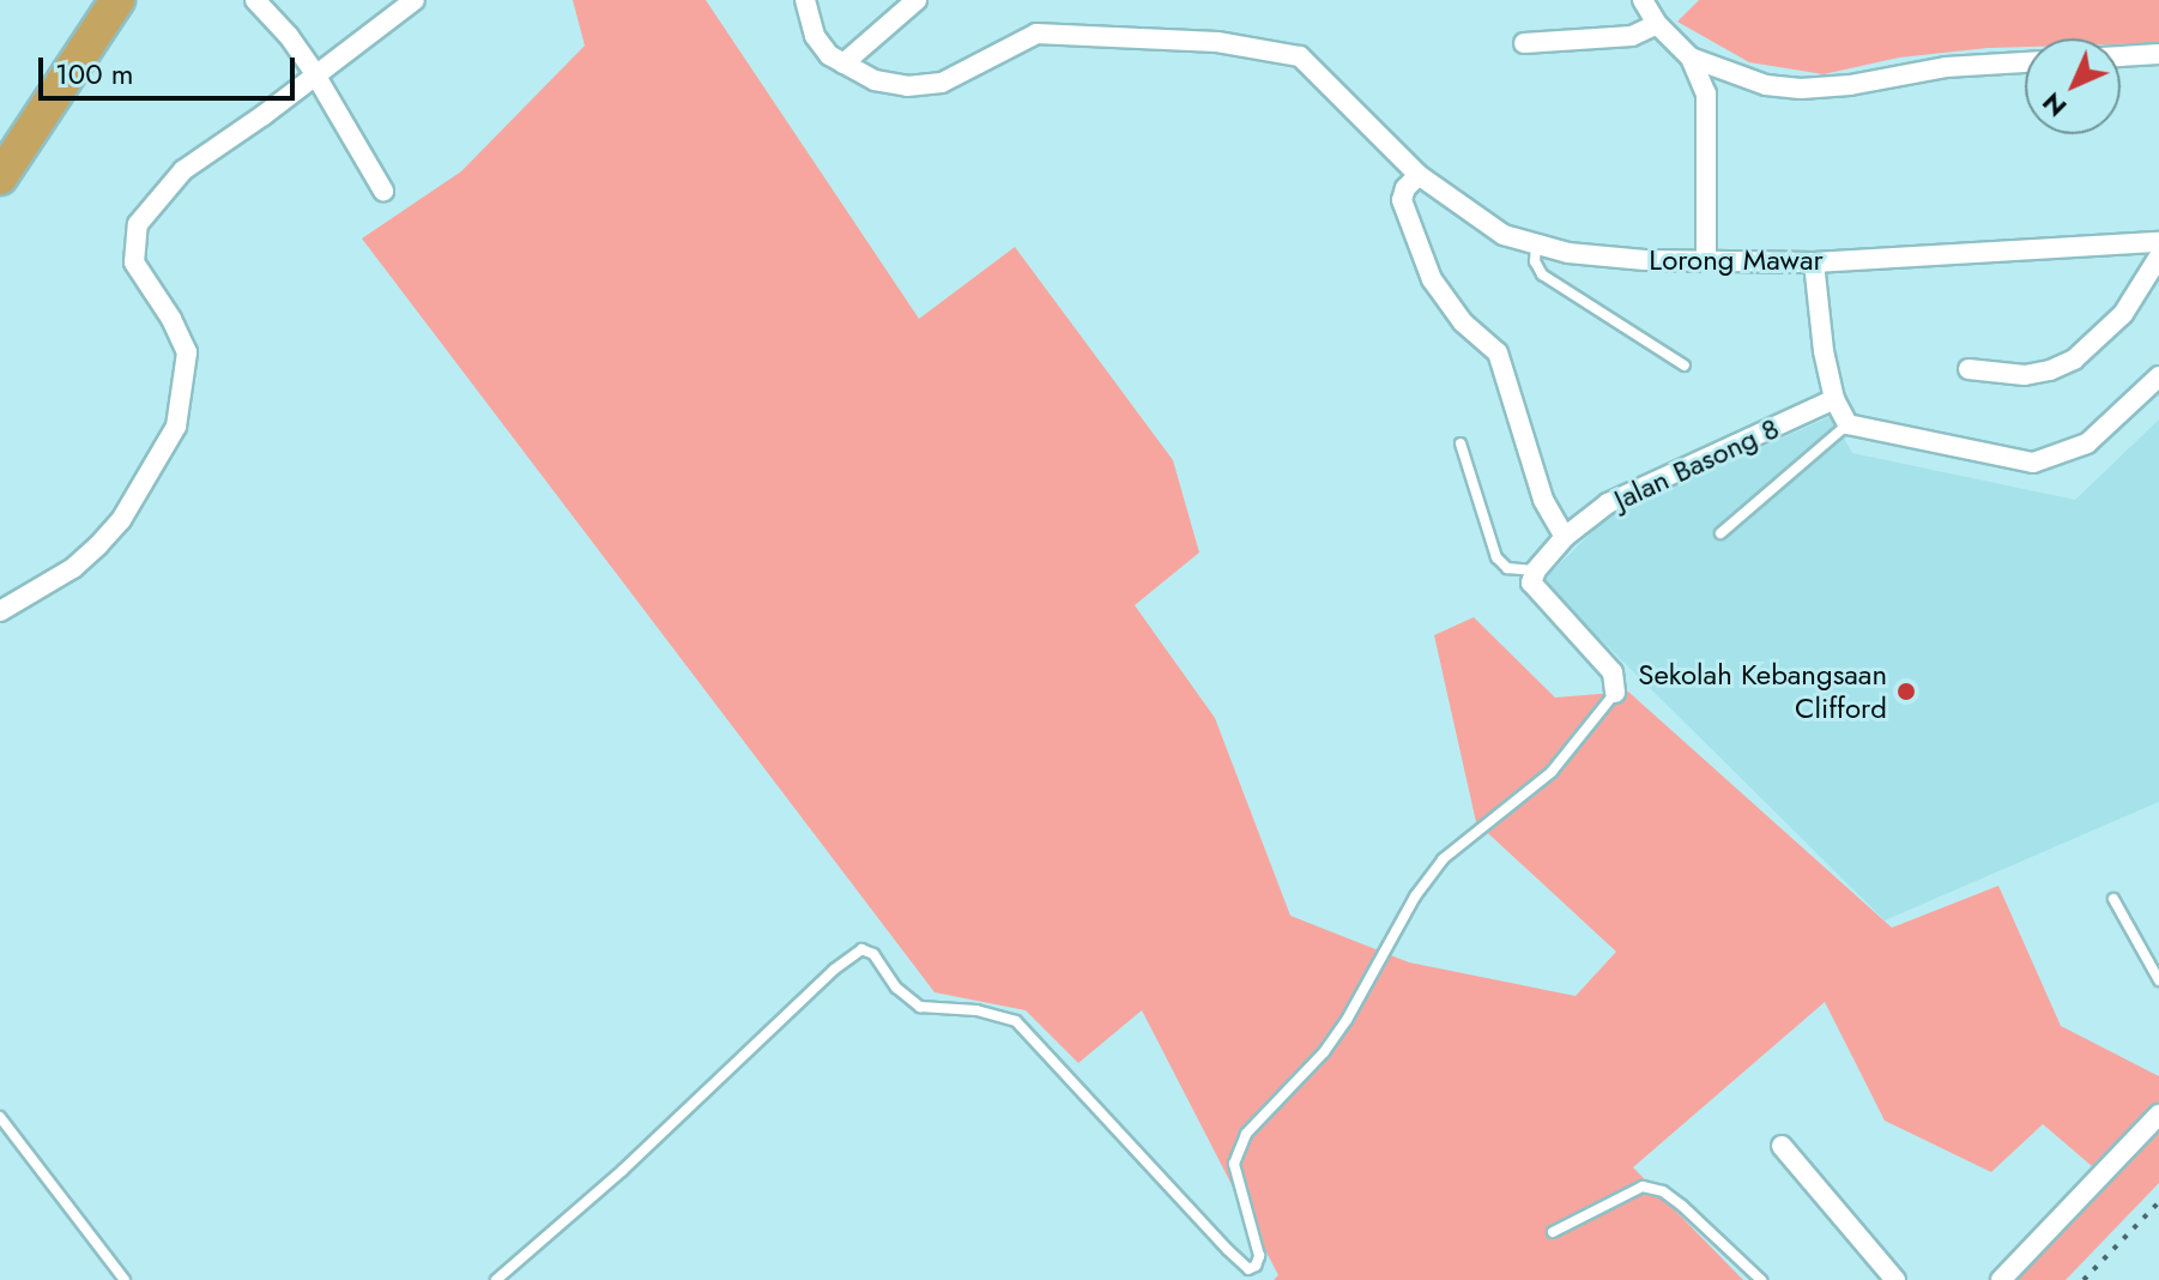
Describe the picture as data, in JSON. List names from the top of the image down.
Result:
{
  "streets": {
    "street": ["Lorong Mawar", "Jalan Basong 8"]
  },
  "places": ["Sekolah Kebangsaan Clifford"],
  "scale_bar": "100 m",
  "north": "bottom left"
}
